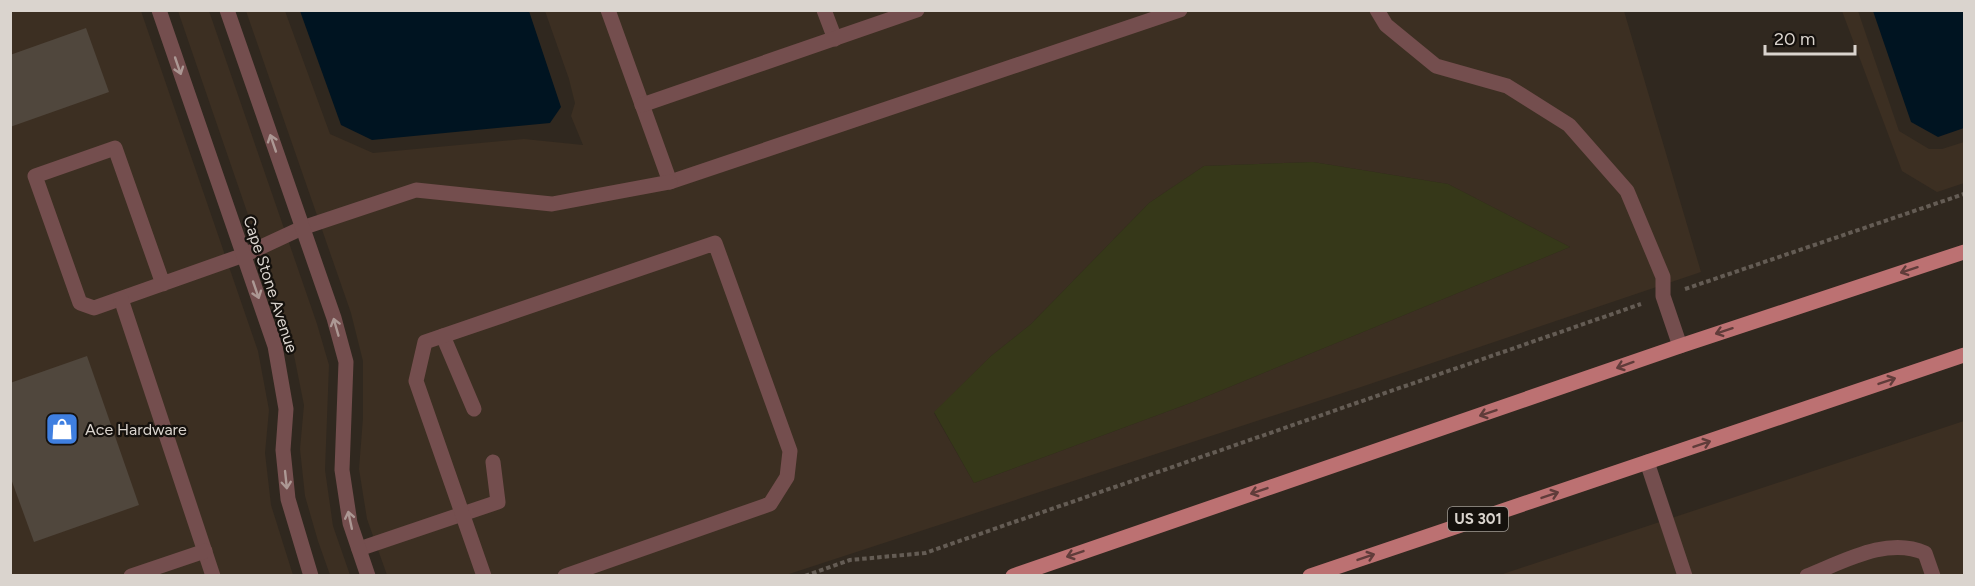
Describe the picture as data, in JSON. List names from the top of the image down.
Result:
{
  "streets": {
    "main road": ["US 301"],
    "street": ["Cape Stone Avenue"]
  },
  "places": {
    "shop": ["Ace Hardware"]
  },
  "scale_bar": "20 m"
}
